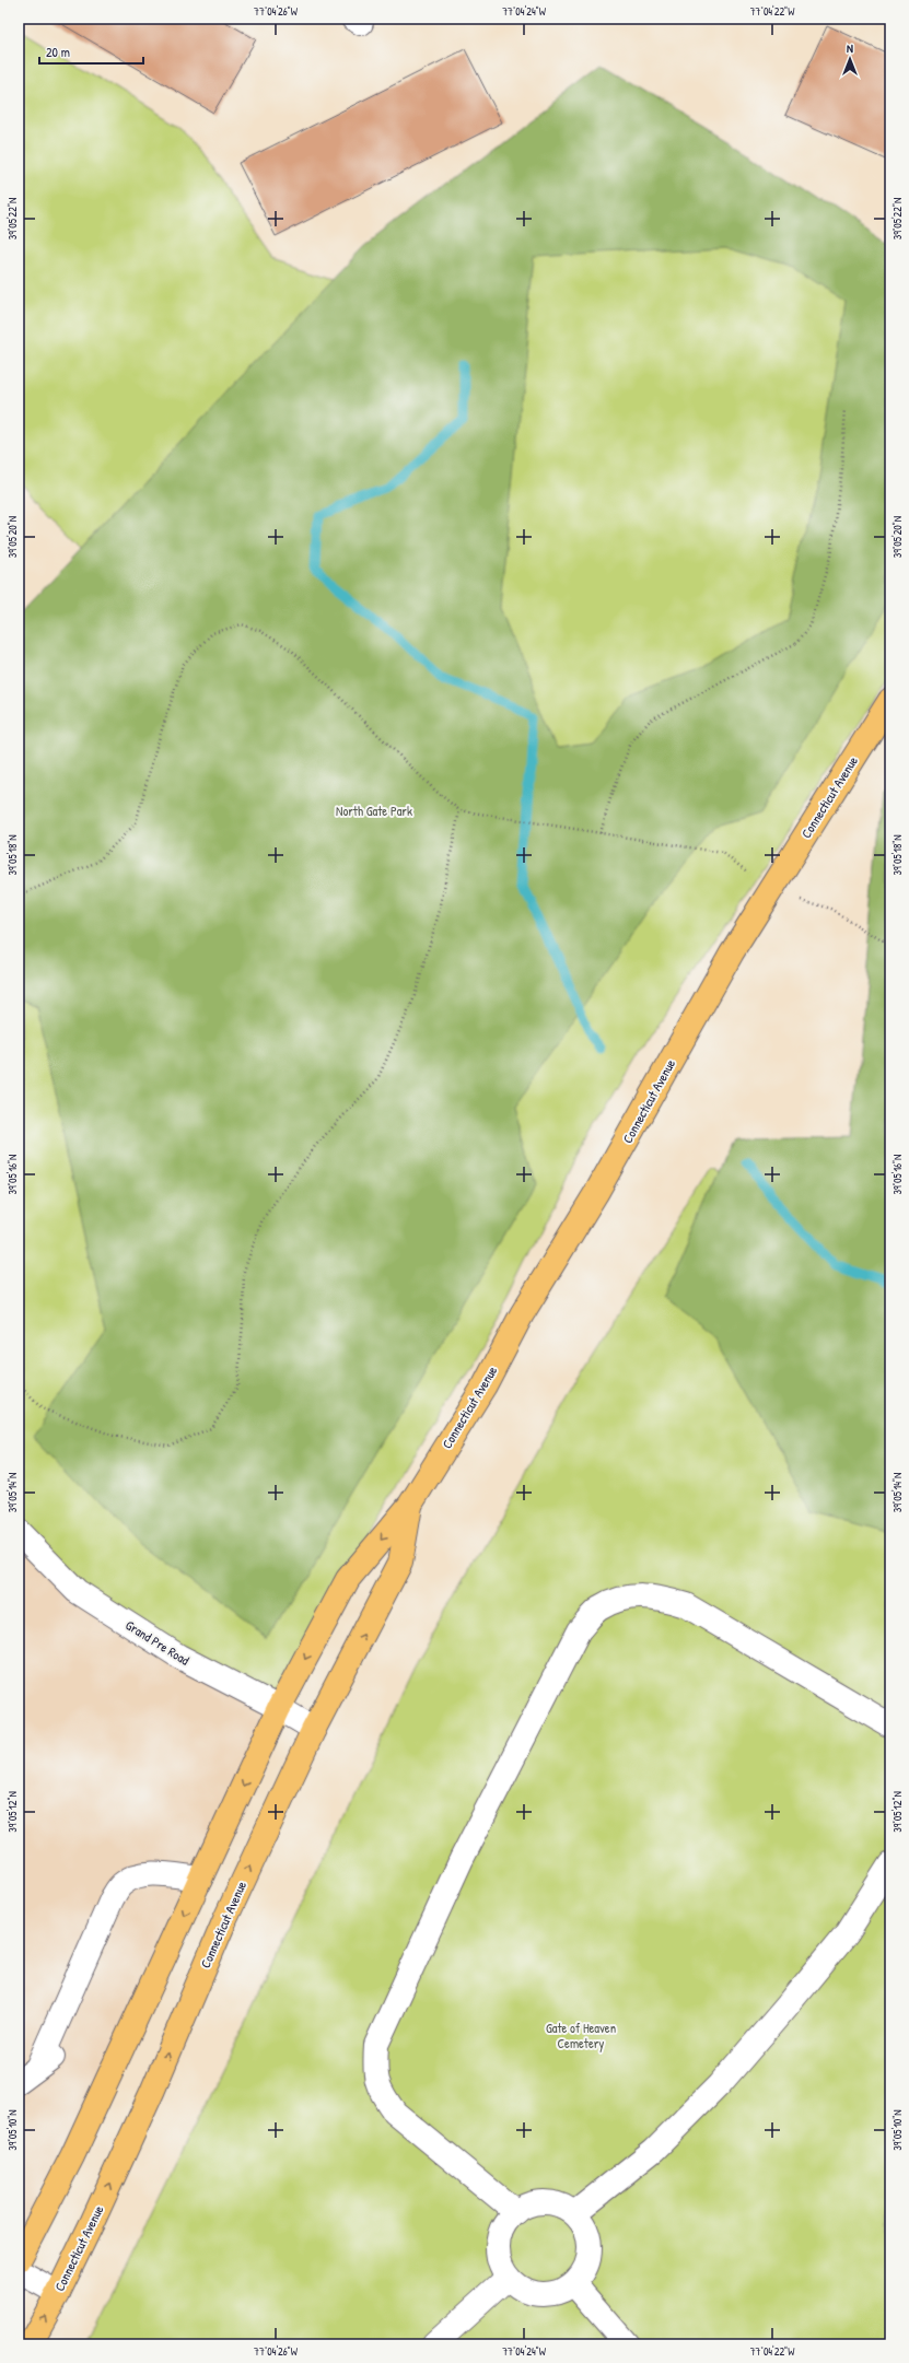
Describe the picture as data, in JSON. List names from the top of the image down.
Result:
{
  "streets": {
    "main road": ["Connecticut Avenue"],
    "street": ["Grand Pre Road"]
  },
  "crossings": [
    ["Connecticut Avenue", "Grand Pre Road"]
  ],
  "parks": ["North Gate Park", "Gate of Heaven Cemetery"],
  "scale_bar": "20 m",
  "north": "top",
  "coordinates": [
    "77°04'26\"W",
    "77°04'24\"W",
    "77°04'22\"W",
    "39°05'22\"N",
    "39°05'20\"N",
    "39°05'18\"N",
    "39°05'16\"N",
    "39°05'14\"N",
    "39°05'12\"N",
    "39°05'10\"N"
  ]
}
